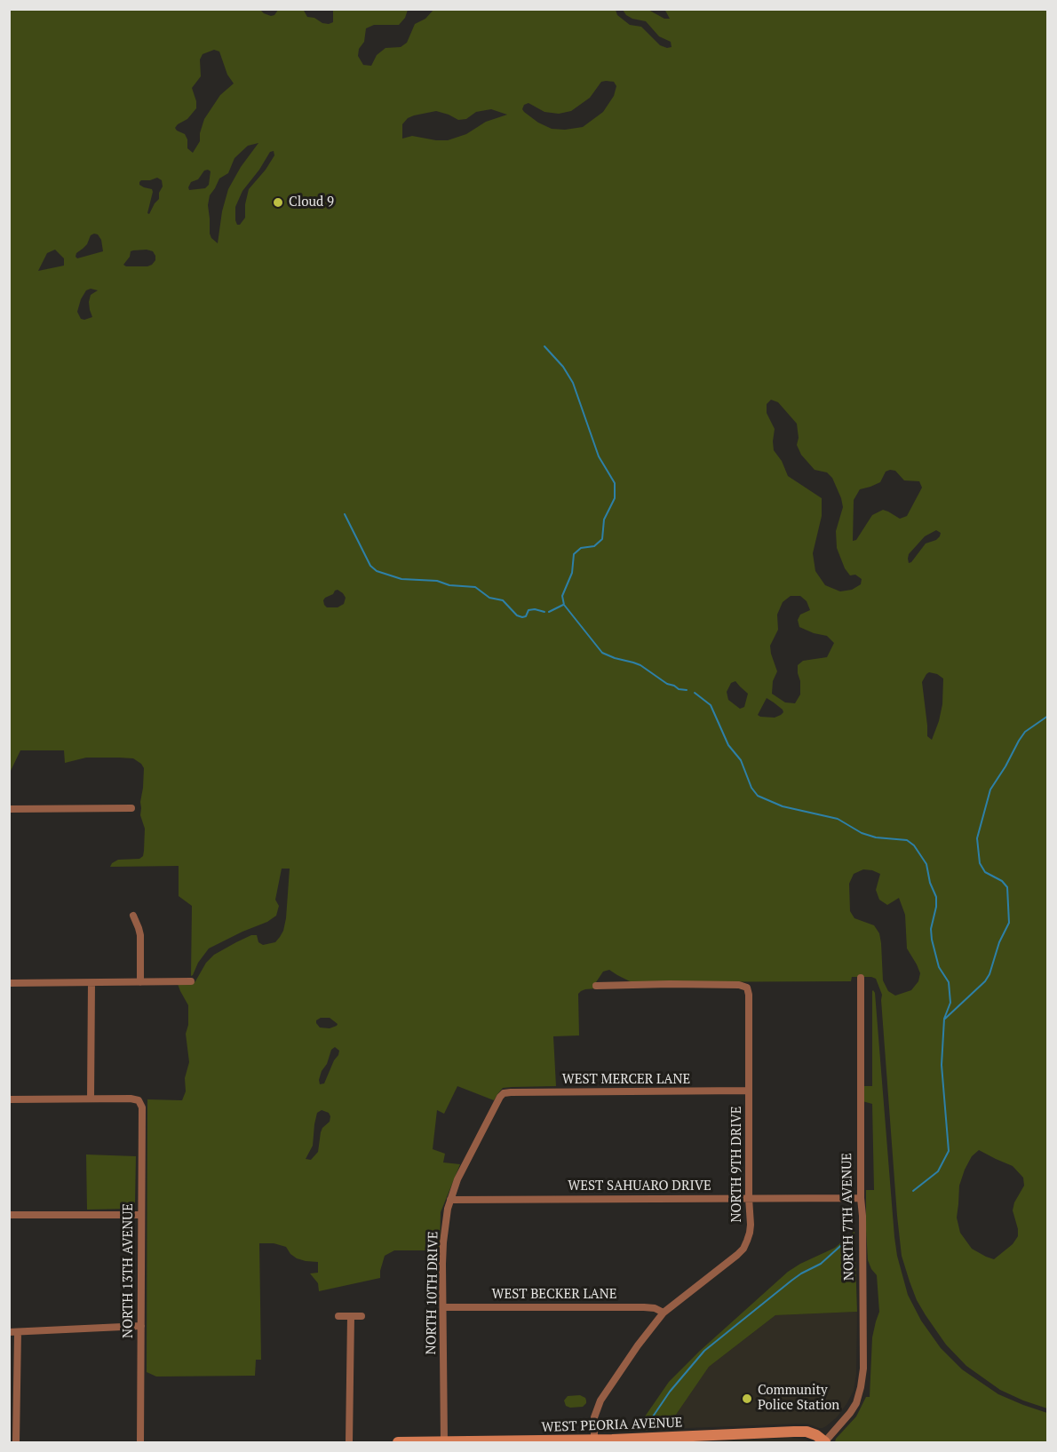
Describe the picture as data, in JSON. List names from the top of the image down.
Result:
{
  "streets": {
    "main road": ["WEST PEORIA AVENUE"],
    "street": [
      "WEST MERCER LANE",
      "NORTH 9TH DRIVE",
      "WEST SAHUARO DRIVE",
      "NORTH 7TH AVENUE",
      "NORTH 13TH AVENUE",
      "NORTH 10TH DRIVE",
      "WEST BECKER LANE"
    ]
  },
  "crossings": [
    ["WEST MERCER LANE", "NORTH 9TH DRIVE"],
    ["WEST MERCER LANE", "NORTH 10TH DRIVE"],
    ["NORTH 9TH DRIVE", "WEST SAHUARO DRIVE"],
    ["NORTH 9TH DRIVE", "WEST BECKER LANE"],
    ["NORTH 9TH DRIVE", "WEST PEORIA AVENUE"],
    ["WEST SAHUARO DRIVE", "NORTH 7TH AVENUE"],
    ["WEST SAHUARO DRIVE", "NORTH 10TH DRIVE"],
    ["NORTH 7TH AVENUE", "WEST PEORIA AVENUE"],
    ["NORTH 10TH DRIVE", "WEST BECKER LANE"],
    ["NORTH 10TH DRIVE", "WEST PEORIA AVENUE"]
  ],
  "places": ["Cloud 9", "Community Police Station"]
}
